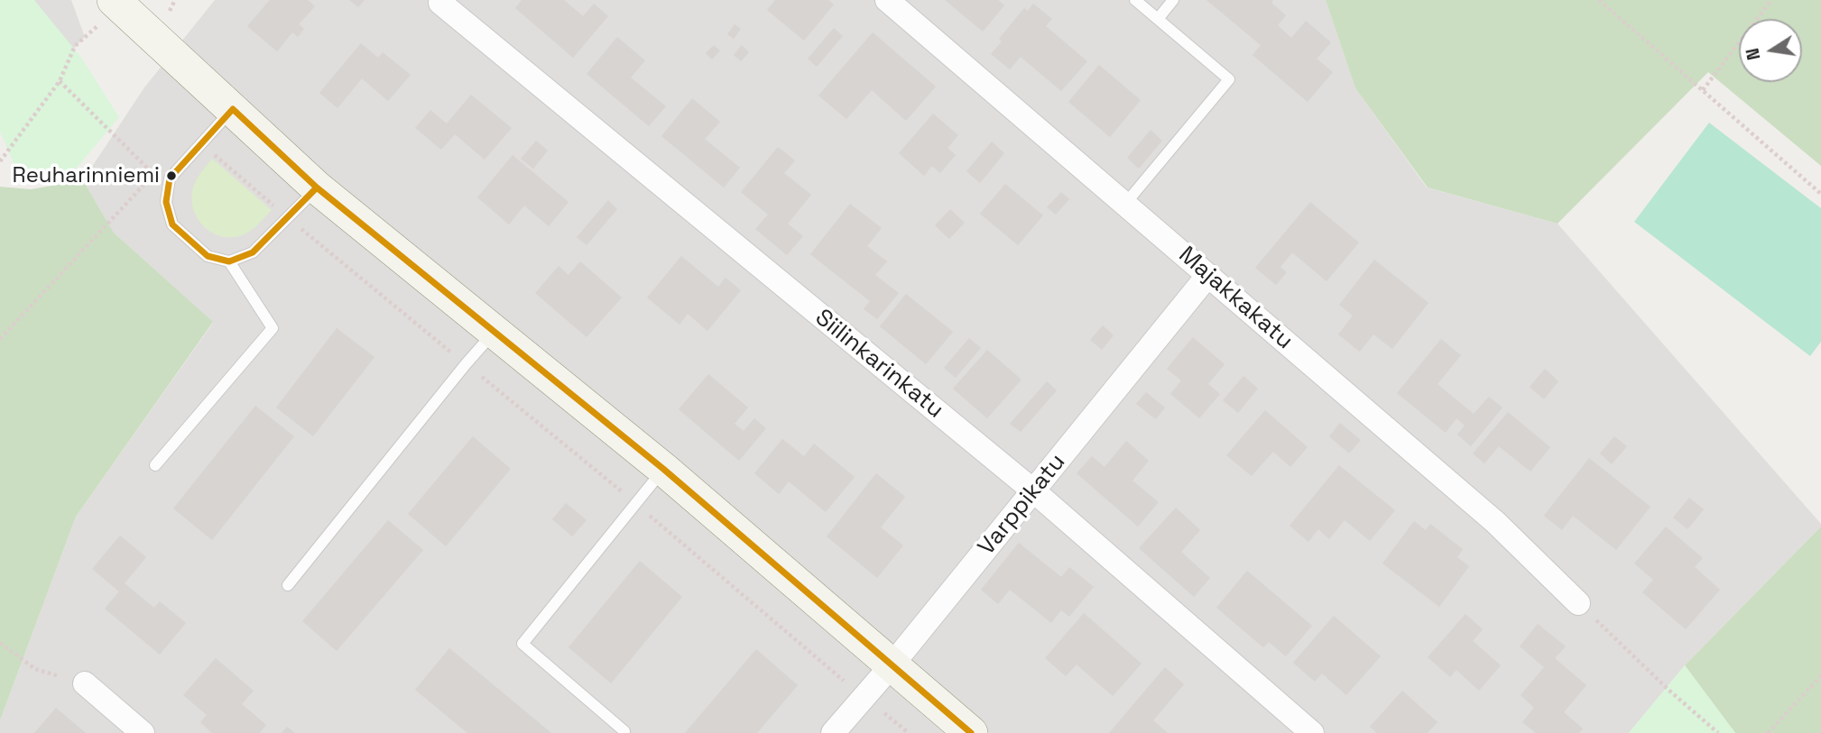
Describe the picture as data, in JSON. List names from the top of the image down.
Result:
{
  "streets": {
    "street": ["Majakkakatu", "Siilinkarinkatu", "Varppikatu"]
  },
  "crossings": [
    ["Majakkakatu", "Varppikatu"],
    ["Siilinkarinkatu", "Varppikatu"]
  ],
  "places": ["Reuharinniemi"],
  "north": "left"
}
